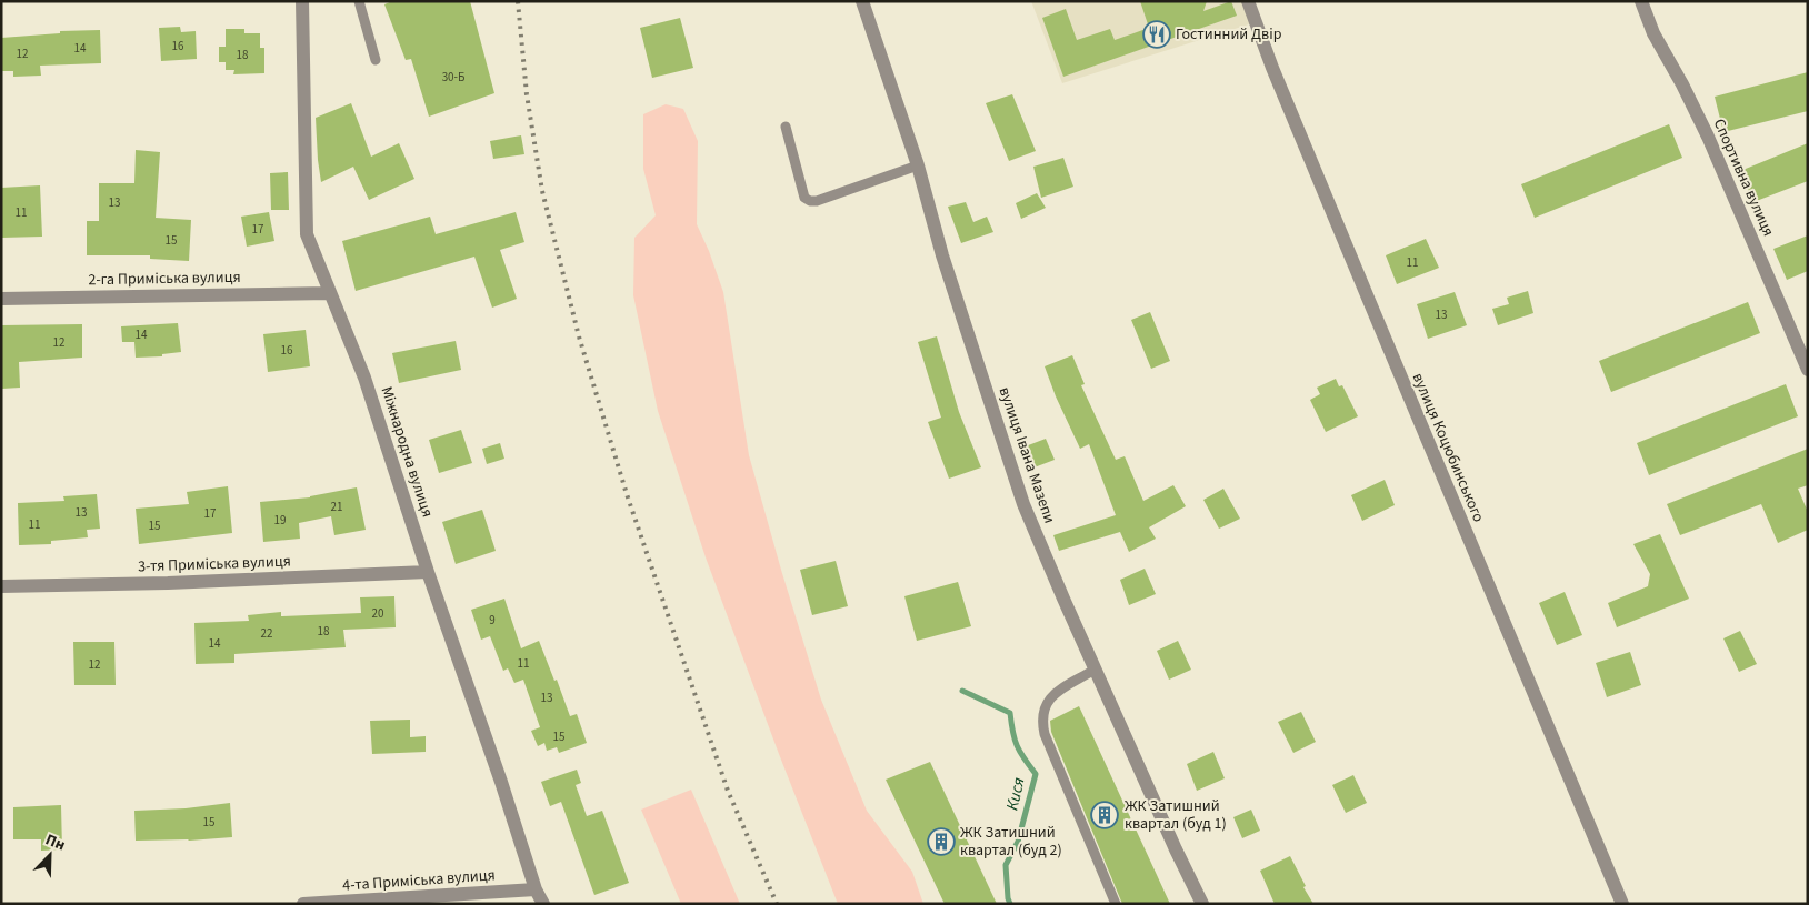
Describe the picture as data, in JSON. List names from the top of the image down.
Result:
{
  "streets": {
    "street": [
      "Спортивна вулиця",
      "2-га Приміська вулиця",
      "вулиця Коцюбинського",
      "Міжнародна вулиця",
      "вулиця Івана Мазепи",
      "3-тя Приміська вулиця",
      "4-та Приміська вулиця"
    ]
  },
  "crossings": [
    ["2-га Приміська вулиця", "Міжнародна вулиця"],
    ["Міжнародна вулиця", "3-тя Приміська вулиця"],
    ["Міжнародна вулиця", "4-та Приміська вулиця"]
  ],
  "water": ["Кися"],
  "places": {
    "restaurant": ["Гостинний Двір"],
    "building": ["ЖК Затишний квартал (буд 1)", "ЖК Затишний квартал (буд 2)"]
  },
  "house_numbers": [
    "16",
    "14",
    "12",
    "18",
    "30-Б",
    "13",
    "11",
    "17",
    "15",
    "11",
    "13",
    "14",
    "12",
    "16",
    "21",
    "13",
    "17",
    "19",
    "11",
    "15",
    "20",
    "9",
    "18",
    "22",
    "14",
    "11",
    "12",
    "13",
    "15",
    "15"
  ],
  "north": "top right"
}
